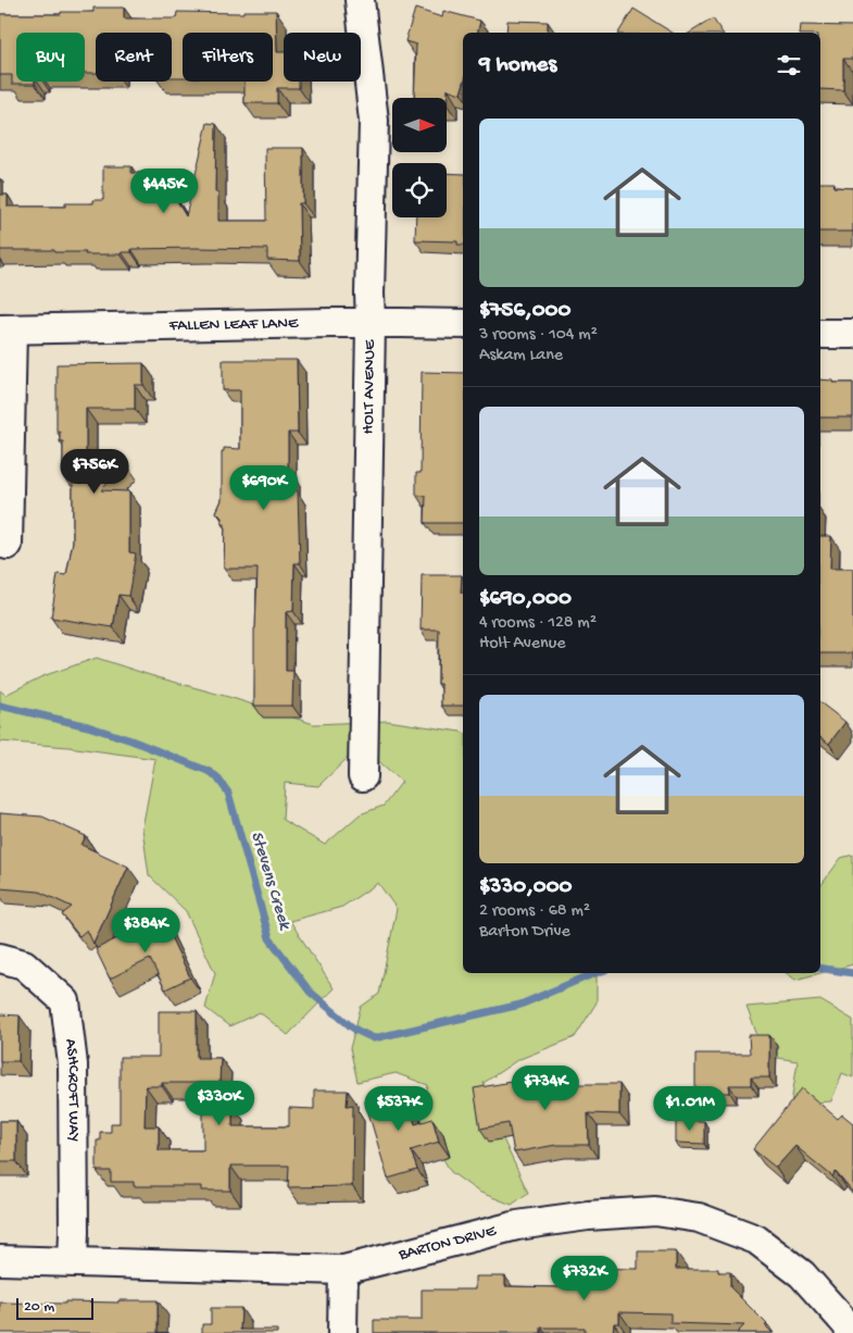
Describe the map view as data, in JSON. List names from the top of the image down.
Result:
{
  "streets": {
    "street": [
      "FALLEN LEAF LANE",
      "HOLT AVENUE",
      "ASHCROFT WAY",
      "BARTON DRIVE"
    ]
  },
  "crossings": [
    ["FALLEN LEAF LANE", "HOLT AVENUE"],
    ["ASHCROFT WAY", "BARTON DRIVE"]
  ],
  "water": ["Stevens Creek"],
  "scale_bar": "20 m",
  "north": "right",
  "page": {
    "chip": [
      "Buy",
      "Rent",
      "Filters",
      "New"
    ],
    "heading": "9 homes",
    "list": [
      {
        "name": "$756,000",
        "note": "3 rooms · 104 m² · Askam Lane"
      },
      {
        "name": "$690,000",
        "note": "4 rooms · 128 m² · Holt Avenue"
      },
      {
        "name": "$330,000",
        "note": "2 rooms · 68 m² · Barton Drive"
      }
    ],
    "price": [
      "$445K",
      "$756K",
      "$690K",
      "$384K",
      "$734K",
      "$330K",
      "$537K",
      "$1.01M",
      "$732K"
    ],
    "scale": "20 m"
  }
}
